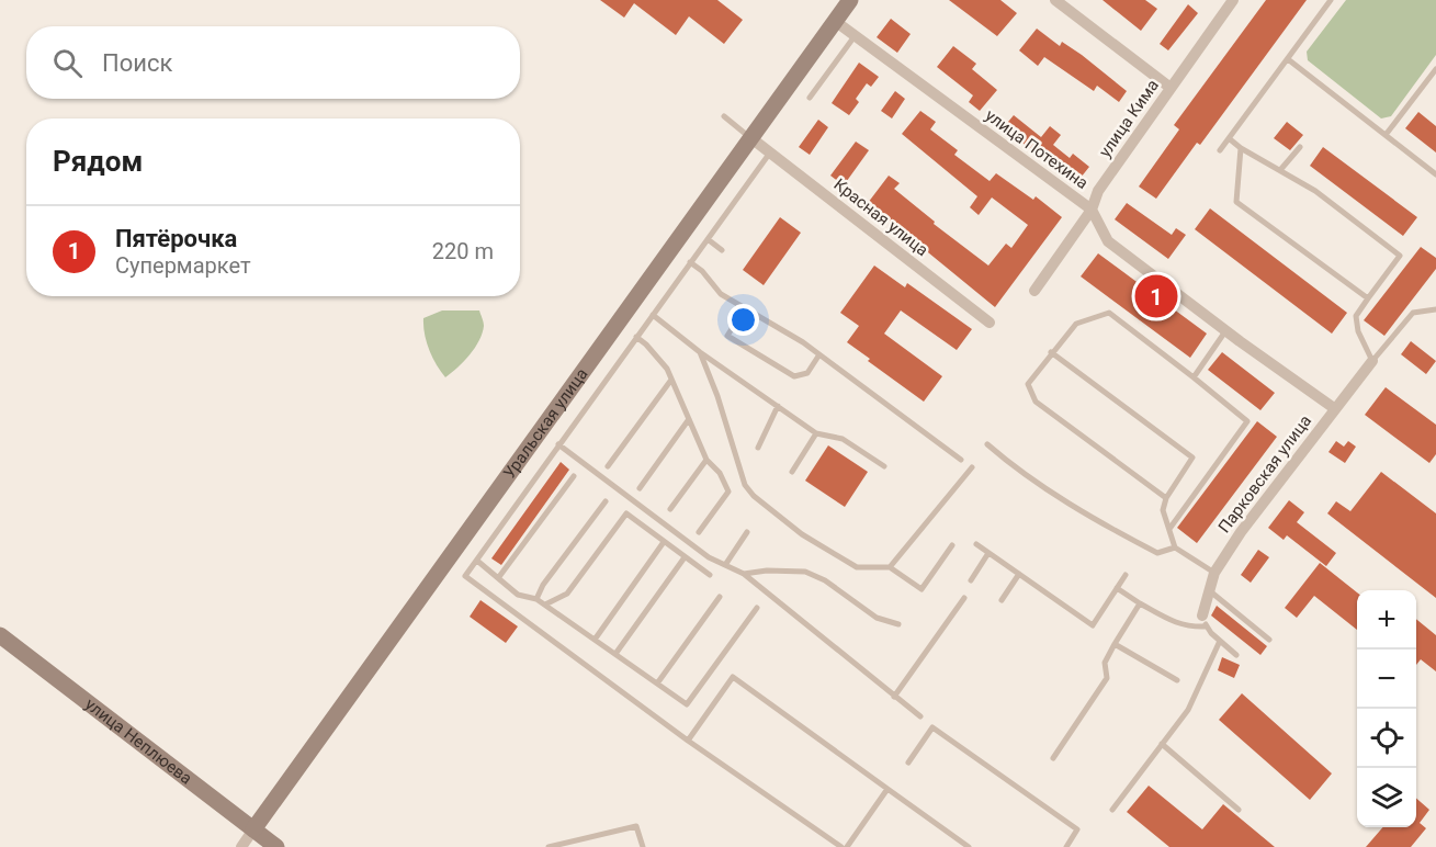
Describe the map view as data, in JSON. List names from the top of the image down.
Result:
{
  "streets": {
    "street": [
      "улица Кима",
      "улица Потехина",
      "Красная улица",
      "Уральская улица",
      "Парковская улица",
      "улица Неплюева"
    ]
  },
  "crossings": [
    ["улица Кима", "улица Потехина"],
    ["улица Потехина", "Уральская улица"],
    ["улица Потехина", "Парковская улица"],
    ["Красная улица", "Уральская улица"],
    ["Уральская улица", "улица Неплюева"]
  ],
  "page": {
    "search": "Поиск",
    "heading": "Рядом",
    "list": [
      {
        "mark": "1",
        "name": "Пятёрочка",
        "note": "Супермаркет",
        "value": "220 m"
      }
    ],
    "pins": "1",
    "map_buttons": ["+", "−"]
  }
}
